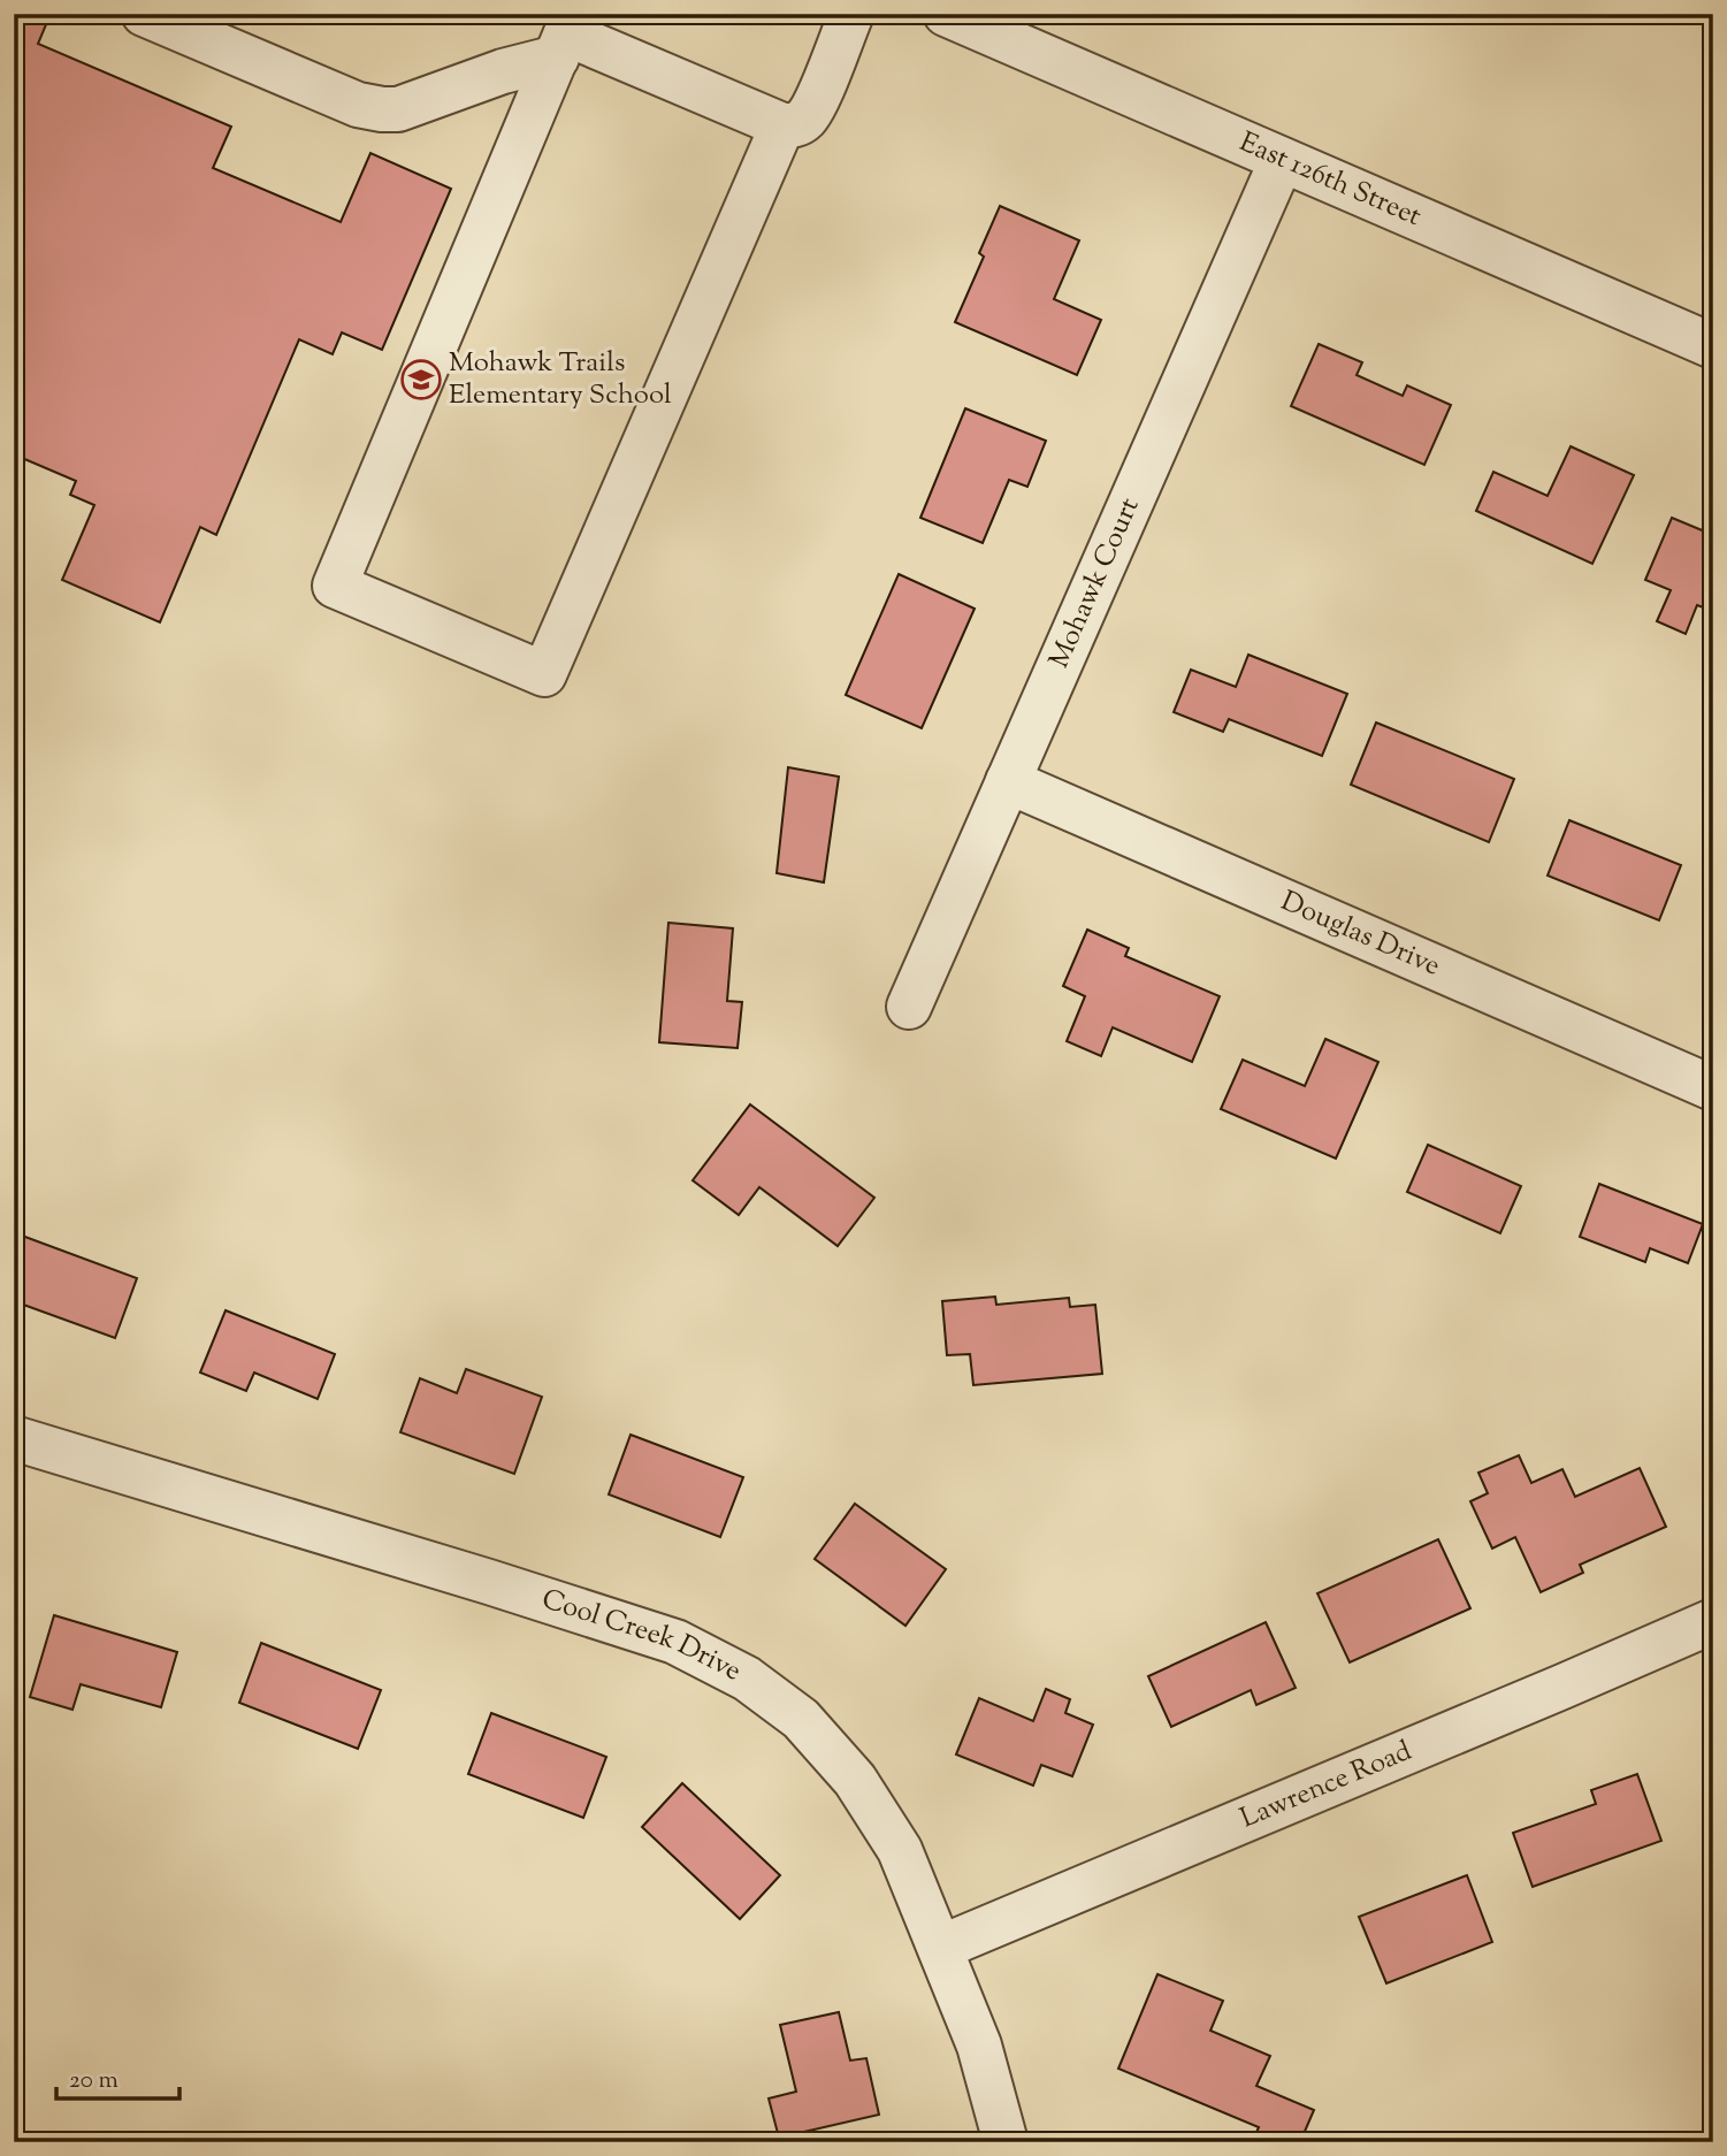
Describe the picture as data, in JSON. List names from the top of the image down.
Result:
{
  "streets": {
    "street": [
      "East 126th Street",
      "Mohawk Court",
      "Douglas Drive",
      "Cool Creek Drive",
      "Lawrence Road"
    ]
  },
  "crossings": [
    ["East 126th Street", "Mohawk Court"],
    ["Mohawk Court", "Douglas Drive"],
    ["Cool Creek Drive", "Lawrence Road"]
  ],
  "places": {
    "school or university": ["Mohawk Trails Elementary School"]
  },
  "scale_bar": "20 m"
}
